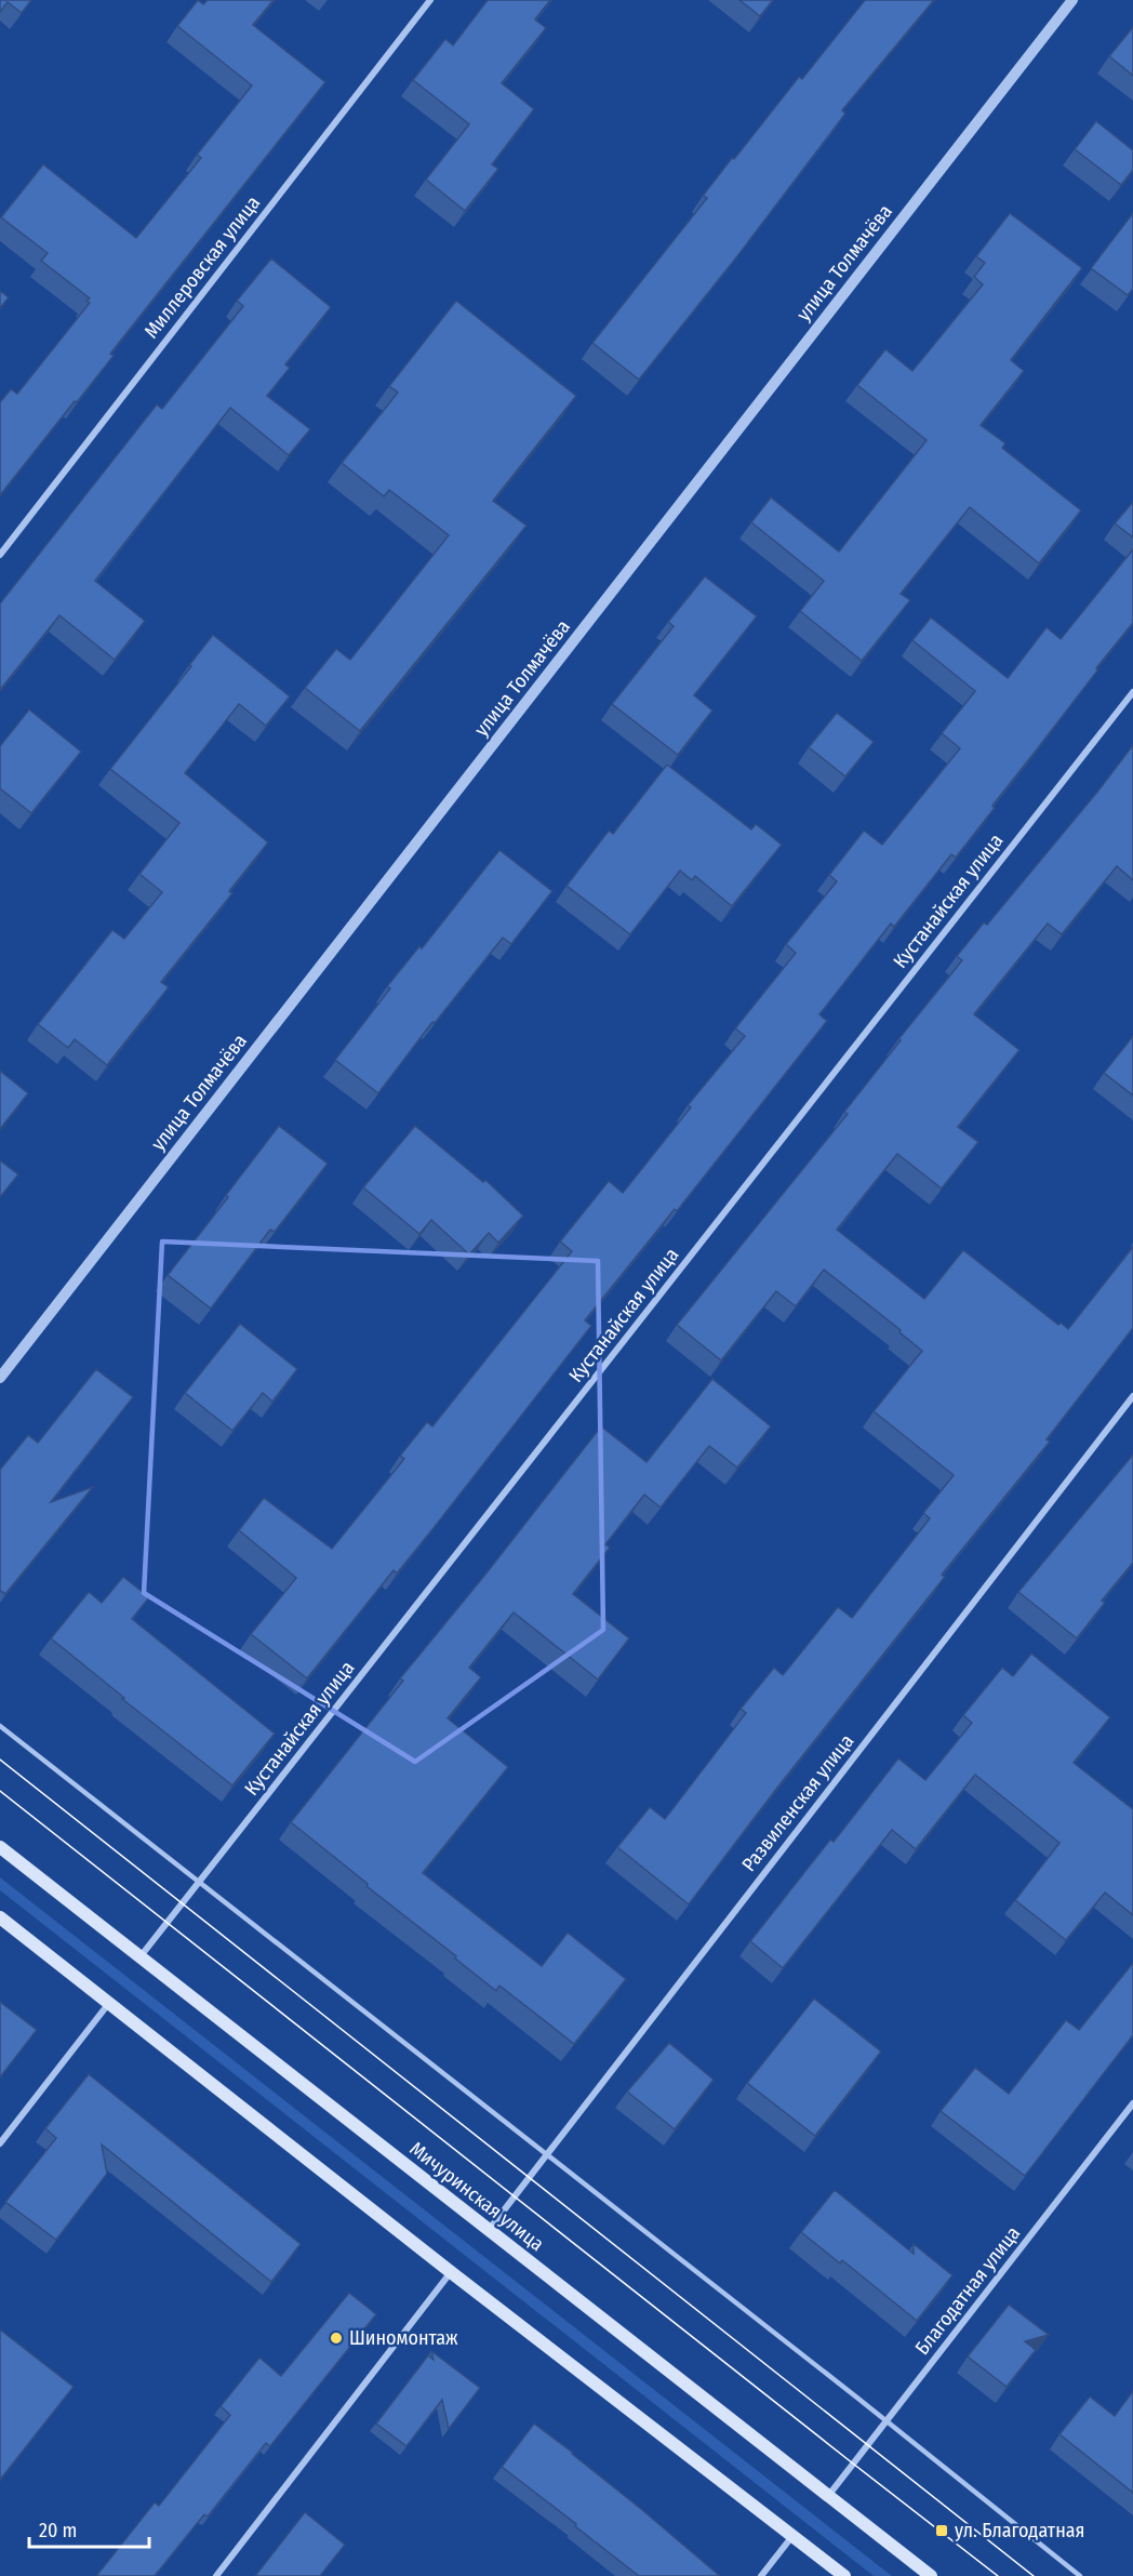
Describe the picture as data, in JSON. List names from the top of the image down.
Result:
{
  "streets": {
    "main road": ["Мичуринская улица"],
    "street": [
      "улица Толмачёва",
      "Миллеровская улица",
      "Кустанайская улица",
      "Развиленская улица",
      "Благодатная улица"
    ]
  },
  "crossings": [
    ["Кустанайская улица", "Мичуринская улица"],
    ["Развиленская улица", "Мичуринская улица"],
    ["Мичуринская улица", "Благодатная улица"]
  ],
  "places": {
    "other": ["Шиномонтаж"],
    "transit": ["ул. Благодатная"]
  },
  "scale_bar": "20 m"
}
